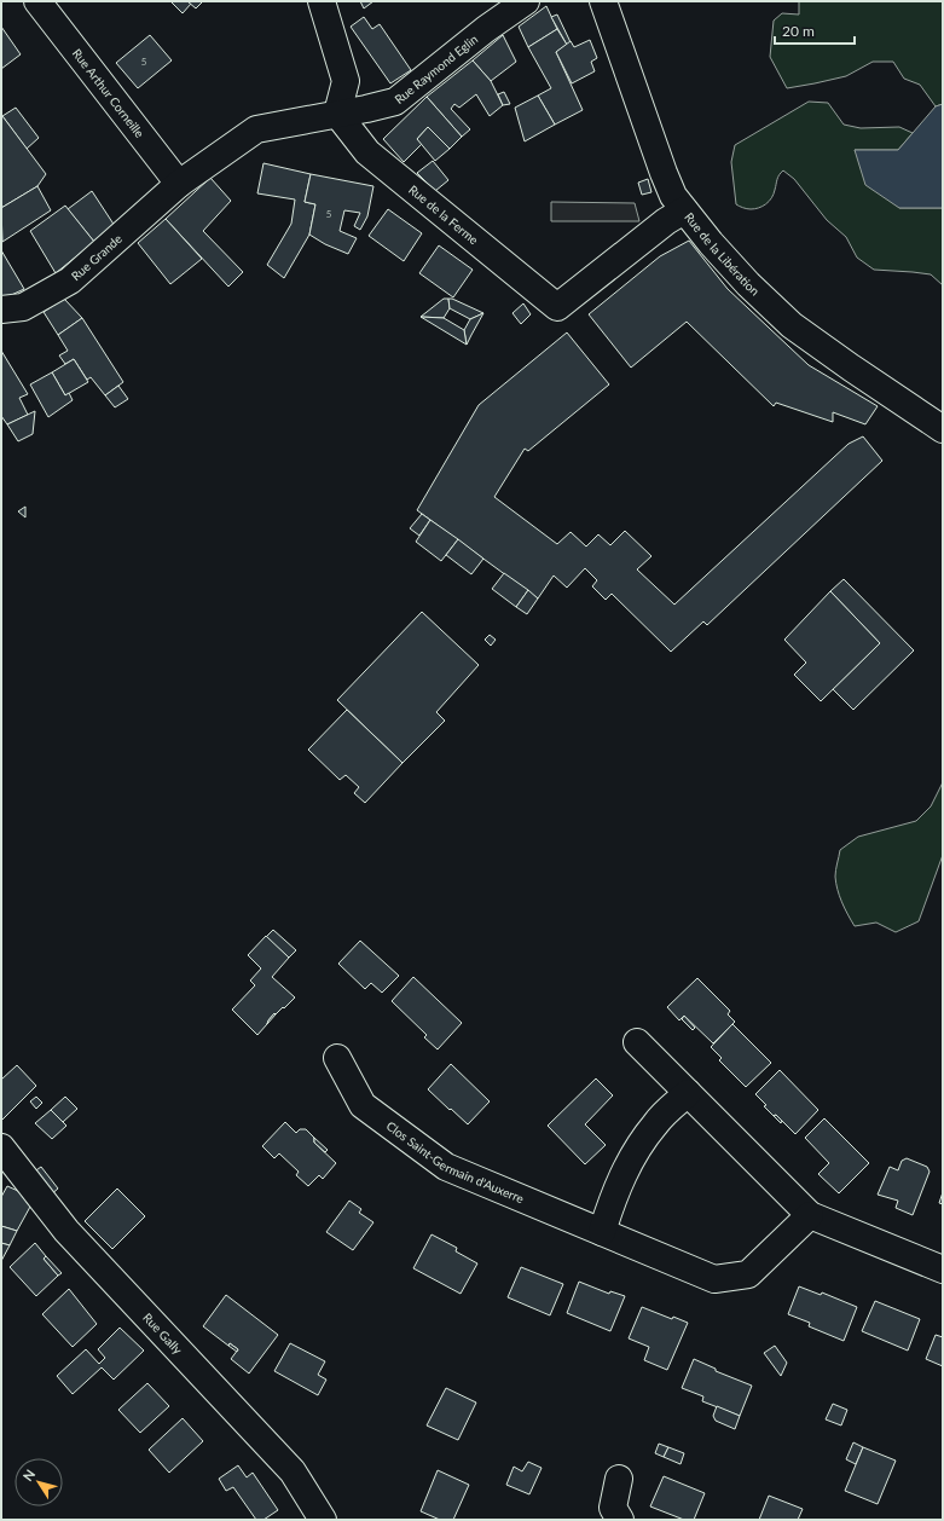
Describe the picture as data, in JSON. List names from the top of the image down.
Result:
{
  "streets": {
    "street": [
      "Rue Raymond Eglin",
      "Rue Arthur Corneille",
      "Rue de la Ferme",
      "Rue de la Libération",
      "Rue Grande",
      "Clos Saint-Germain d'Auxerre",
      "Rue Gally"
    ]
  },
  "crossings": [
    ["Rue Raymond Eglin", "Rue Arthur Corneille"],
    ["Rue Raymond Eglin", "Rue de la Ferme"],
    ["Rue Raymond Eglin", "Rue Grande"],
    ["Rue Arthur Corneille", "Rue Grande"],
    ["Rue de la Ferme", "Rue de la Libération"]
  ],
  "house_numbers": ["5", "5"],
  "scale_bar": "20 m",
  "north": "top left"
}
